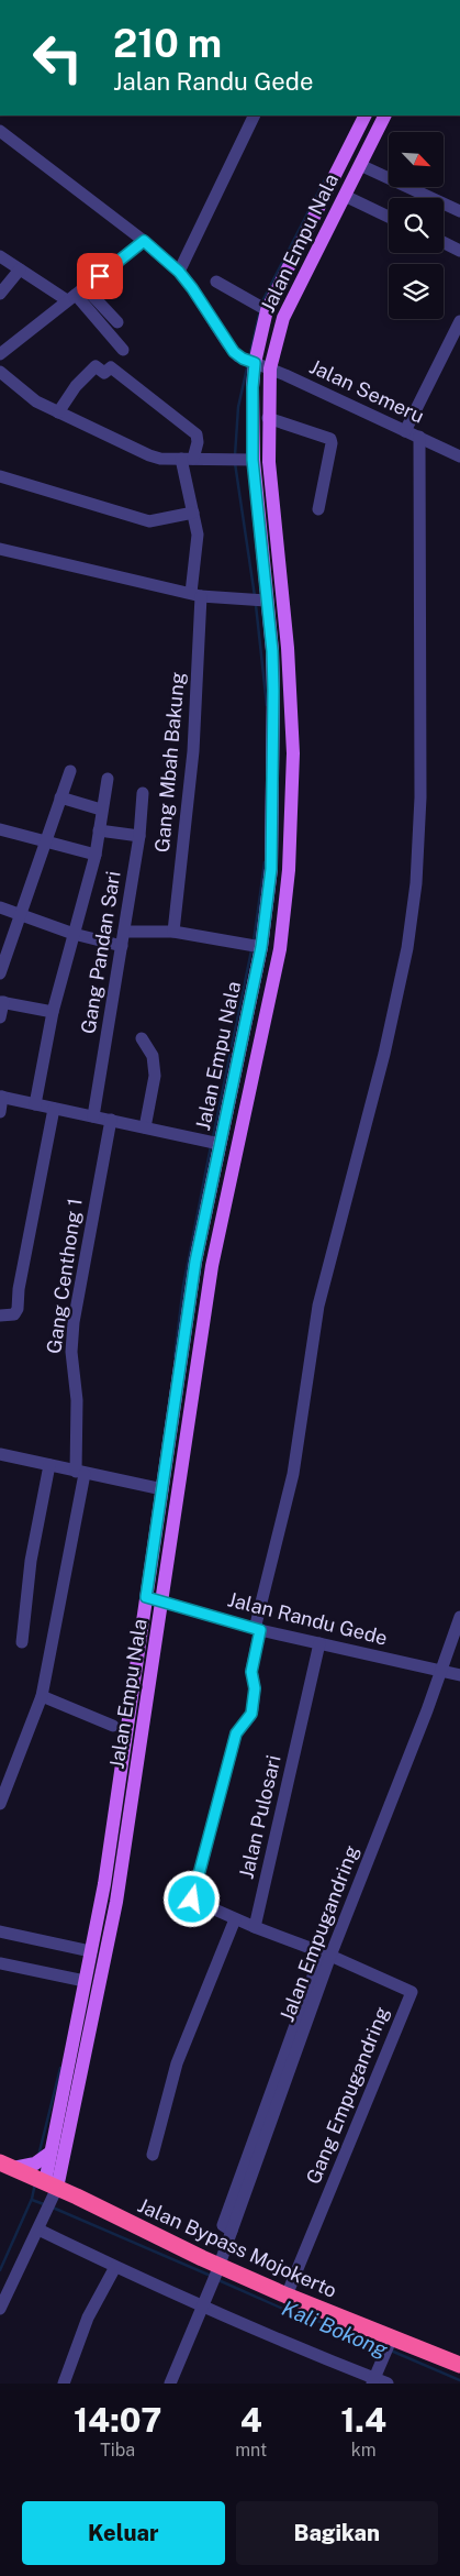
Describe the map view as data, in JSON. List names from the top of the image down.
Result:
{
  "streets": {
    "highway": ["Jalan Bypass Mojokerto"],
    "main road": ["Jalan Empu Nala"],
    "street": [
      "Jalan Semeru",
      "Gang Mbah Bakung",
      "Gang Pandan Sari",
      "Gang Centhong 1",
      "Jalan Randu Gede",
      "Jalan Pulosari",
      "Jalan Empugandring",
      "Gang Empugandring"
    ]
  },
  "crossings": [
    ["Jalan Empu Nala", "Jalan Semeru"],
    ["Jalan Empu Nala", "Jalan Randu Gede"],
    ["Jalan Empu Nala", "Jalan Bypass Mojokerto"],
    ["Jalan Randu Gede", "Jalan Pulosari"],
    ["Jalan Randu Gede", "Jalan Empugandring"],
    ["Jalan Empugandring", "Gang Empugandring"],
    ["Jalan Empugandring", "Jalan Bypass Mojokerto"],
    ["Gang Empugandring", "Jalan Bypass Mojokerto"]
  ],
  "water": ["Kali Bokong"],
  "north": "bottom right",
  "page": {
    "turn": ["210 m", "Jalan Randu Gede"],
    "eta": [
      "14:07",
      "Tiba",
      "4",
      "mnt",
      "1.4",
      "km"
    ],
    "buttons": ["Keluar", "Bagikan"]
  }
}
